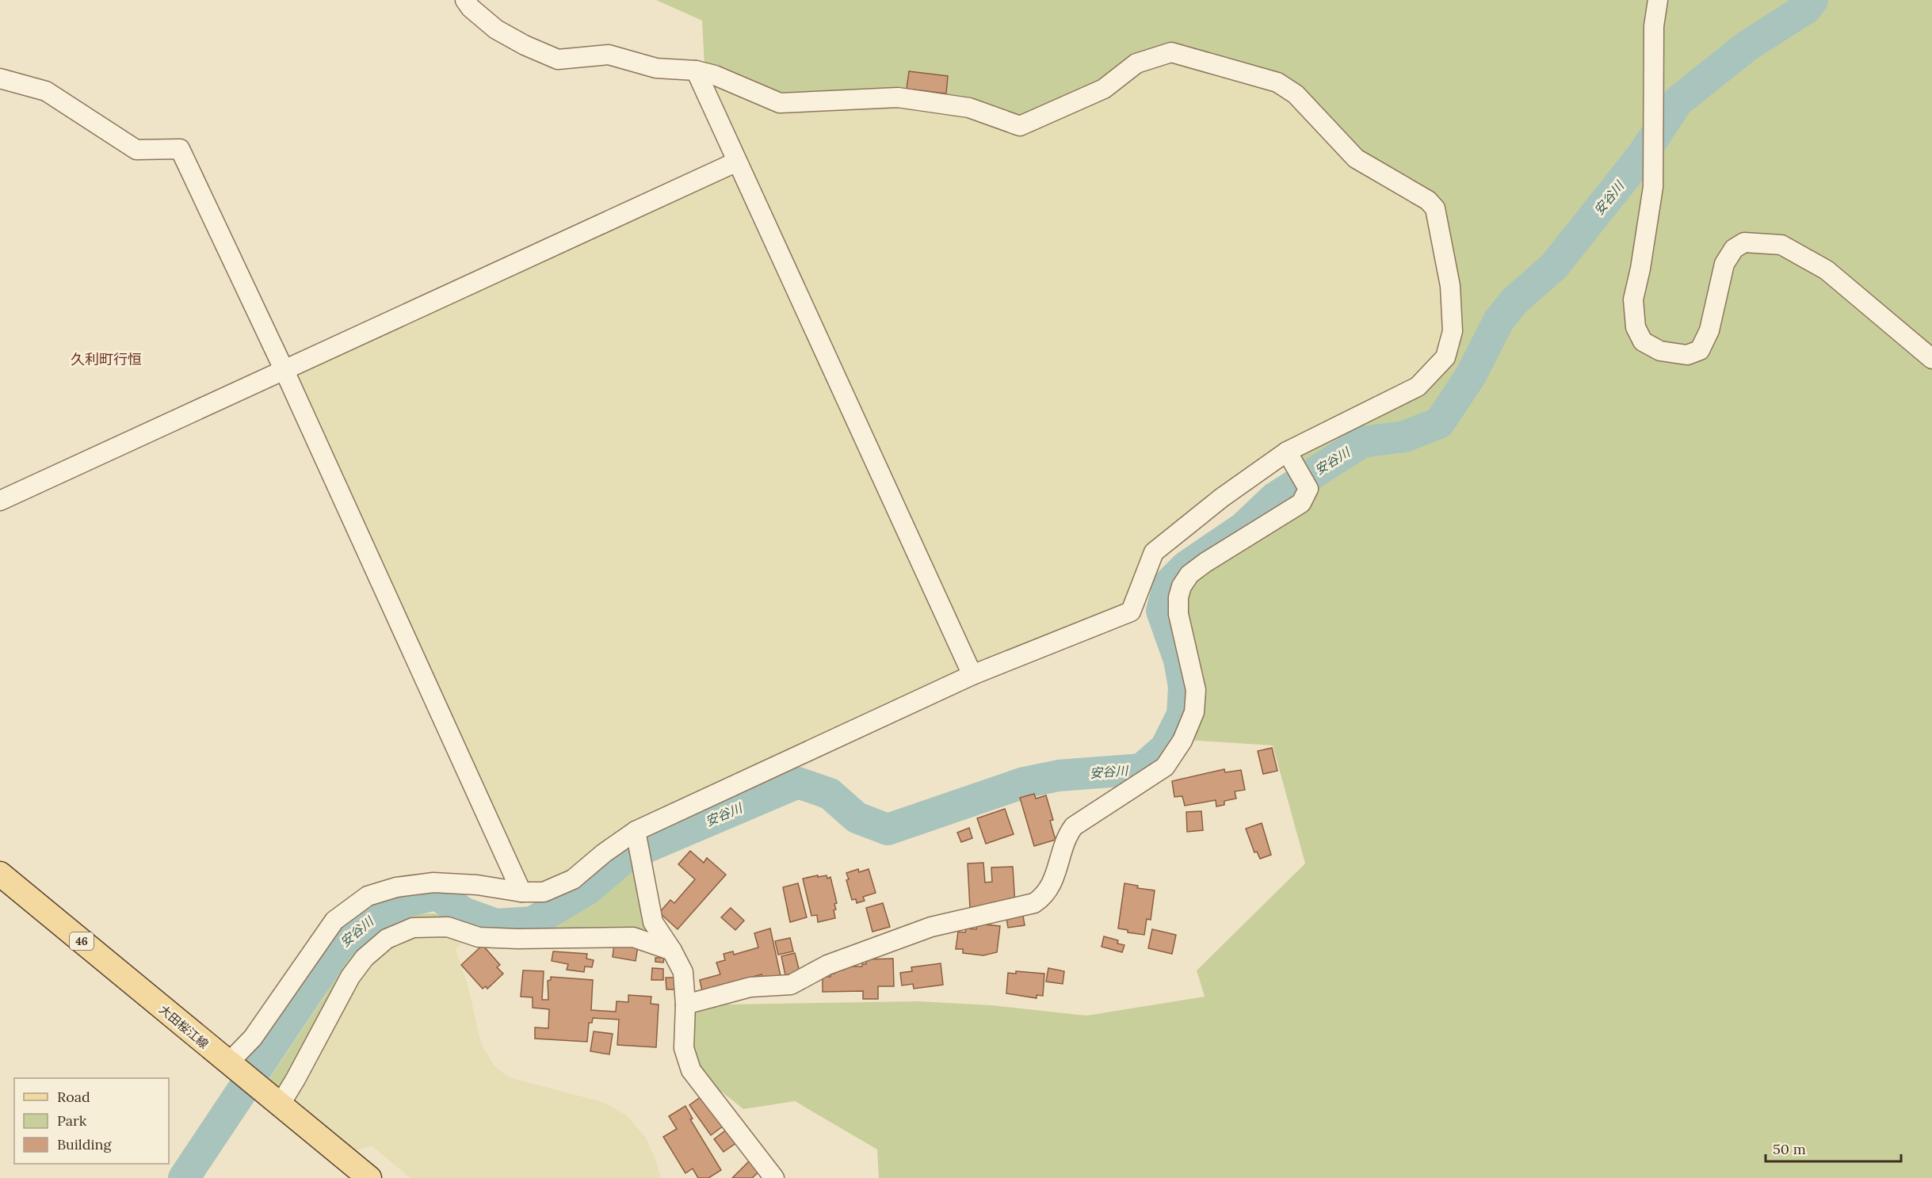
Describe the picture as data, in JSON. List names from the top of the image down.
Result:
{
  "streets": {
    "main road": ["46", "大田桜江線"]
  },
  "districts": ["久利町行恒"],
  "water": ["安谷川"],
  "legend": ["Road", "Park", "Building"],
  "scale_bar": "50 m"
}
